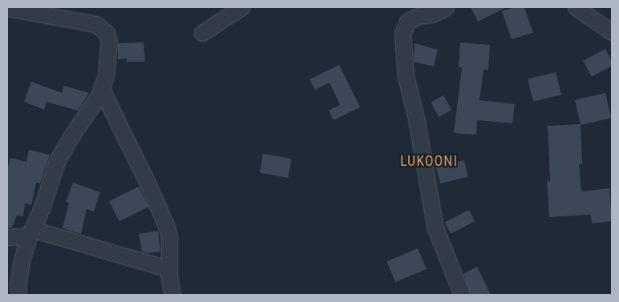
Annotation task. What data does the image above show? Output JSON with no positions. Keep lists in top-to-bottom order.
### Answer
{
  "districts": ["LUKOONI"]
}
